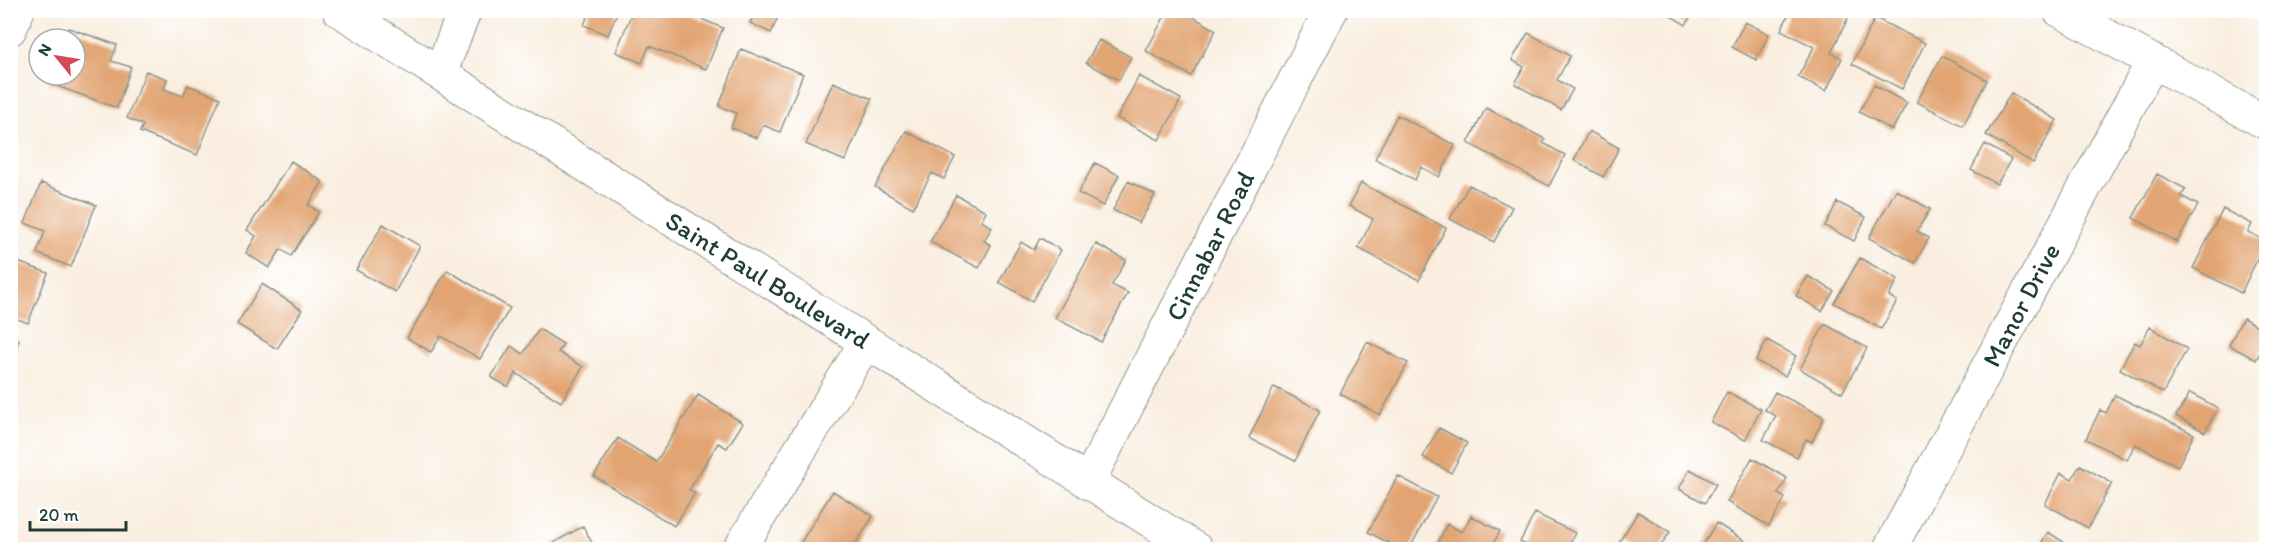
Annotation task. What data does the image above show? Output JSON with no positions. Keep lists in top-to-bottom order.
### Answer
{
  "streets": {
    "street": ["Cinnabar Road", "Saint Paul Boulevard", "Manor Drive"]
  },
  "crossings": [
    ["Cinnabar Road", "Saint Paul Boulevard"]
  ],
  "scale_bar": "20 m",
  "north": "top left"
}
